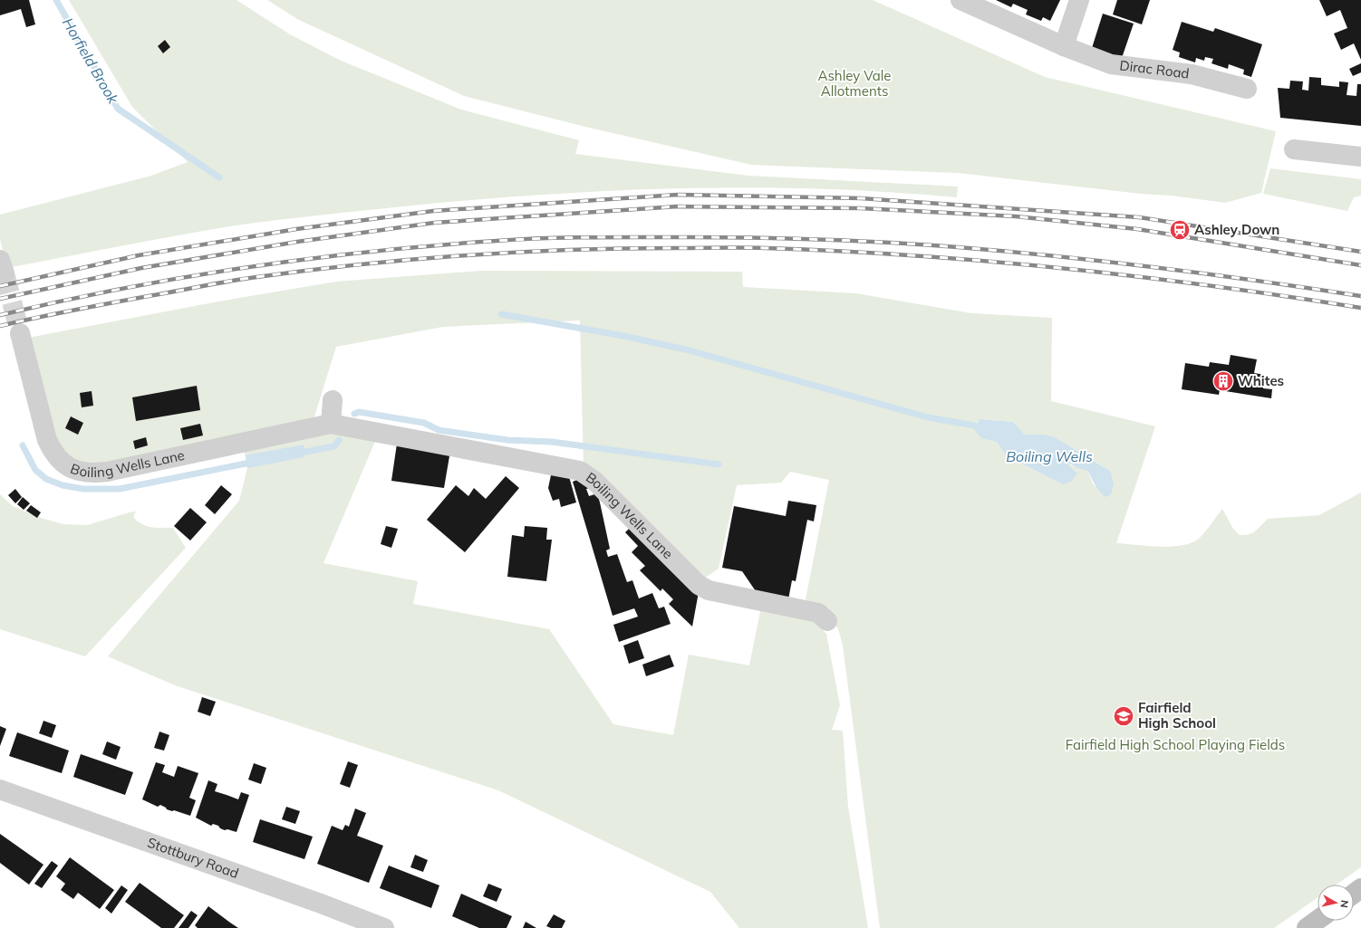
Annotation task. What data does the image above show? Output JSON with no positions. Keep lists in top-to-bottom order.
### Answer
{
  "streets": {
    "street": ["Dirac Road", "Boiling Wells Lane", "Stottbury Road"]
  },
  "water": ["Horfield Brook", "Boiling Wells"],
  "parks": ["Ashley Vale Allotments", "Fairfield High School Playing Fields"],
  "places": {
    "station": ["Ashley Down"],
    "building": ["Whites"],
    "school or university": ["Fairfield High School"]
  },
  "north": "right"
}
